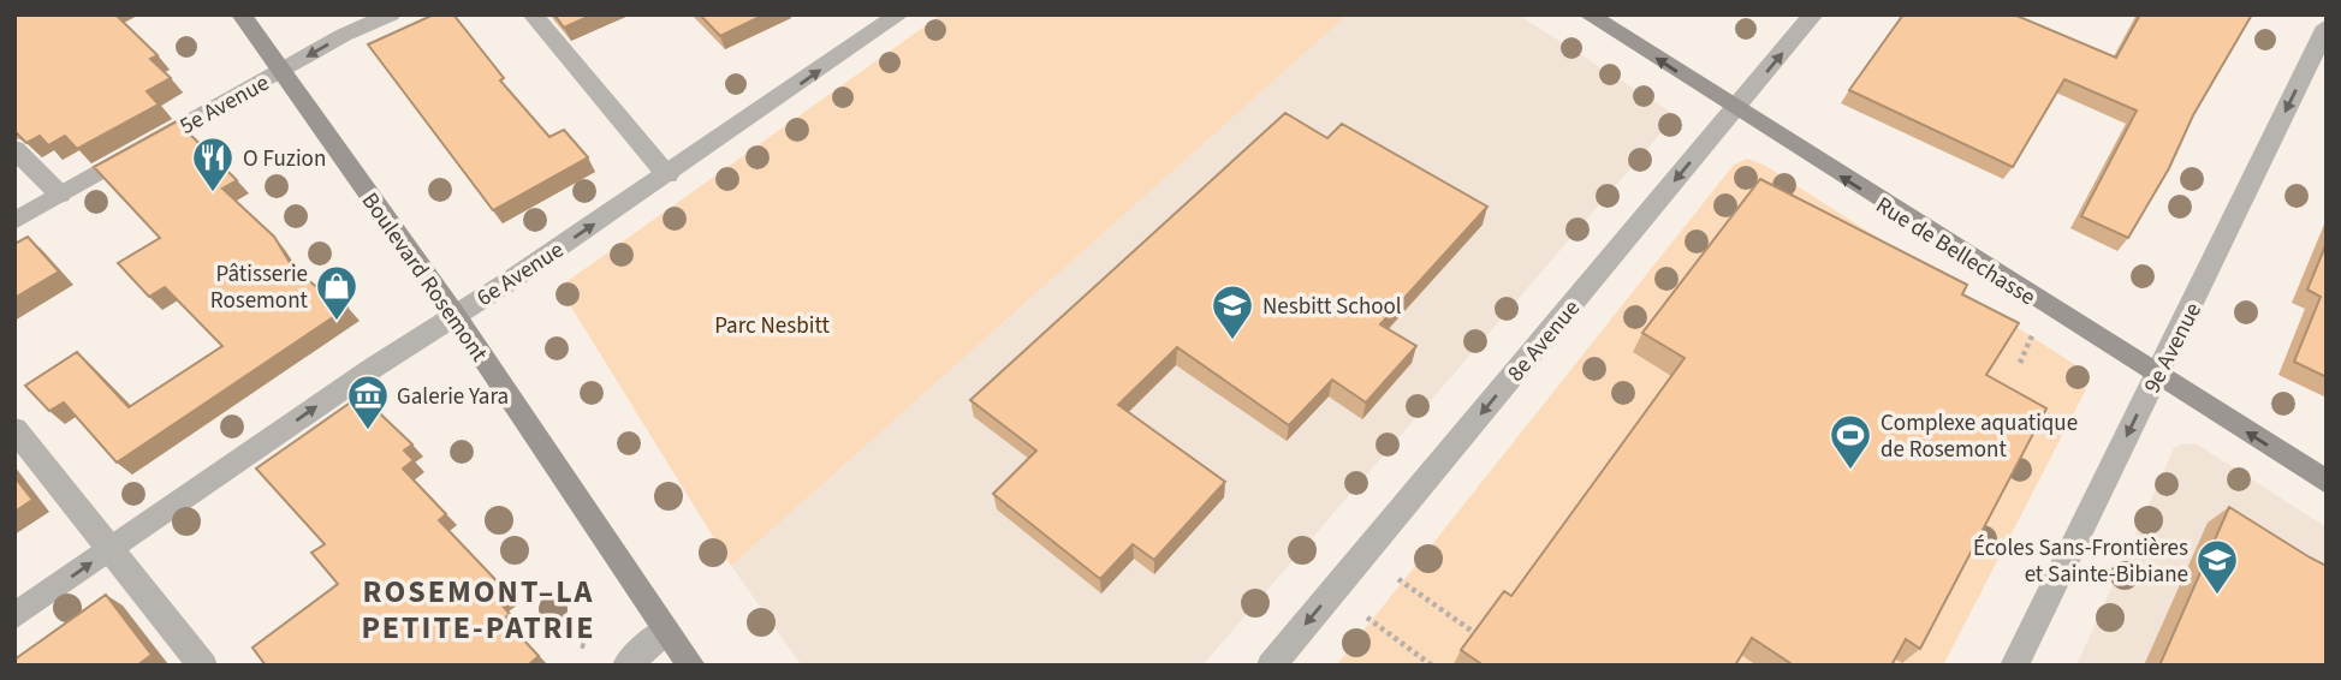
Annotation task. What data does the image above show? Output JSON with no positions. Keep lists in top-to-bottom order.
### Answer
{
  "streets": {
    "main road": ["Rue de Bellechasse", "Boulevard Rosemont"],
    "street": [
      "5e Avenue",
      "6e Avenue",
      "8e Avenue",
      "9e Avenue"
    ]
  },
  "crossings": [
    ["5e Avenue", "Boulevard Rosemont"],
    ["Rue de Bellechasse", "8e Avenue"],
    ["Rue de Bellechasse", "9e Avenue"],
    ["6e Avenue", "Boulevard Rosemont"]
  ],
  "one_way": ["Rue de Bellechasse", "6e Avenue", "9e Avenue"],
  "districts": ["ROSEMONT–LA PETITE-PATRIE"],
  "parks": ["Parc Nesbitt"],
  "places": {
    "restaurant": ["O Fuzion"],
    "shop": ["Pâtisserie Rosemont"],
    "school or university": ["Nesbitt School", "Écoles Sans-Frontières et Sainte-Bibiane"],
    "museum": ["Galerie Yara"],
    "sports": ["Complexe aquatique de Rosemont"]
  }
}
